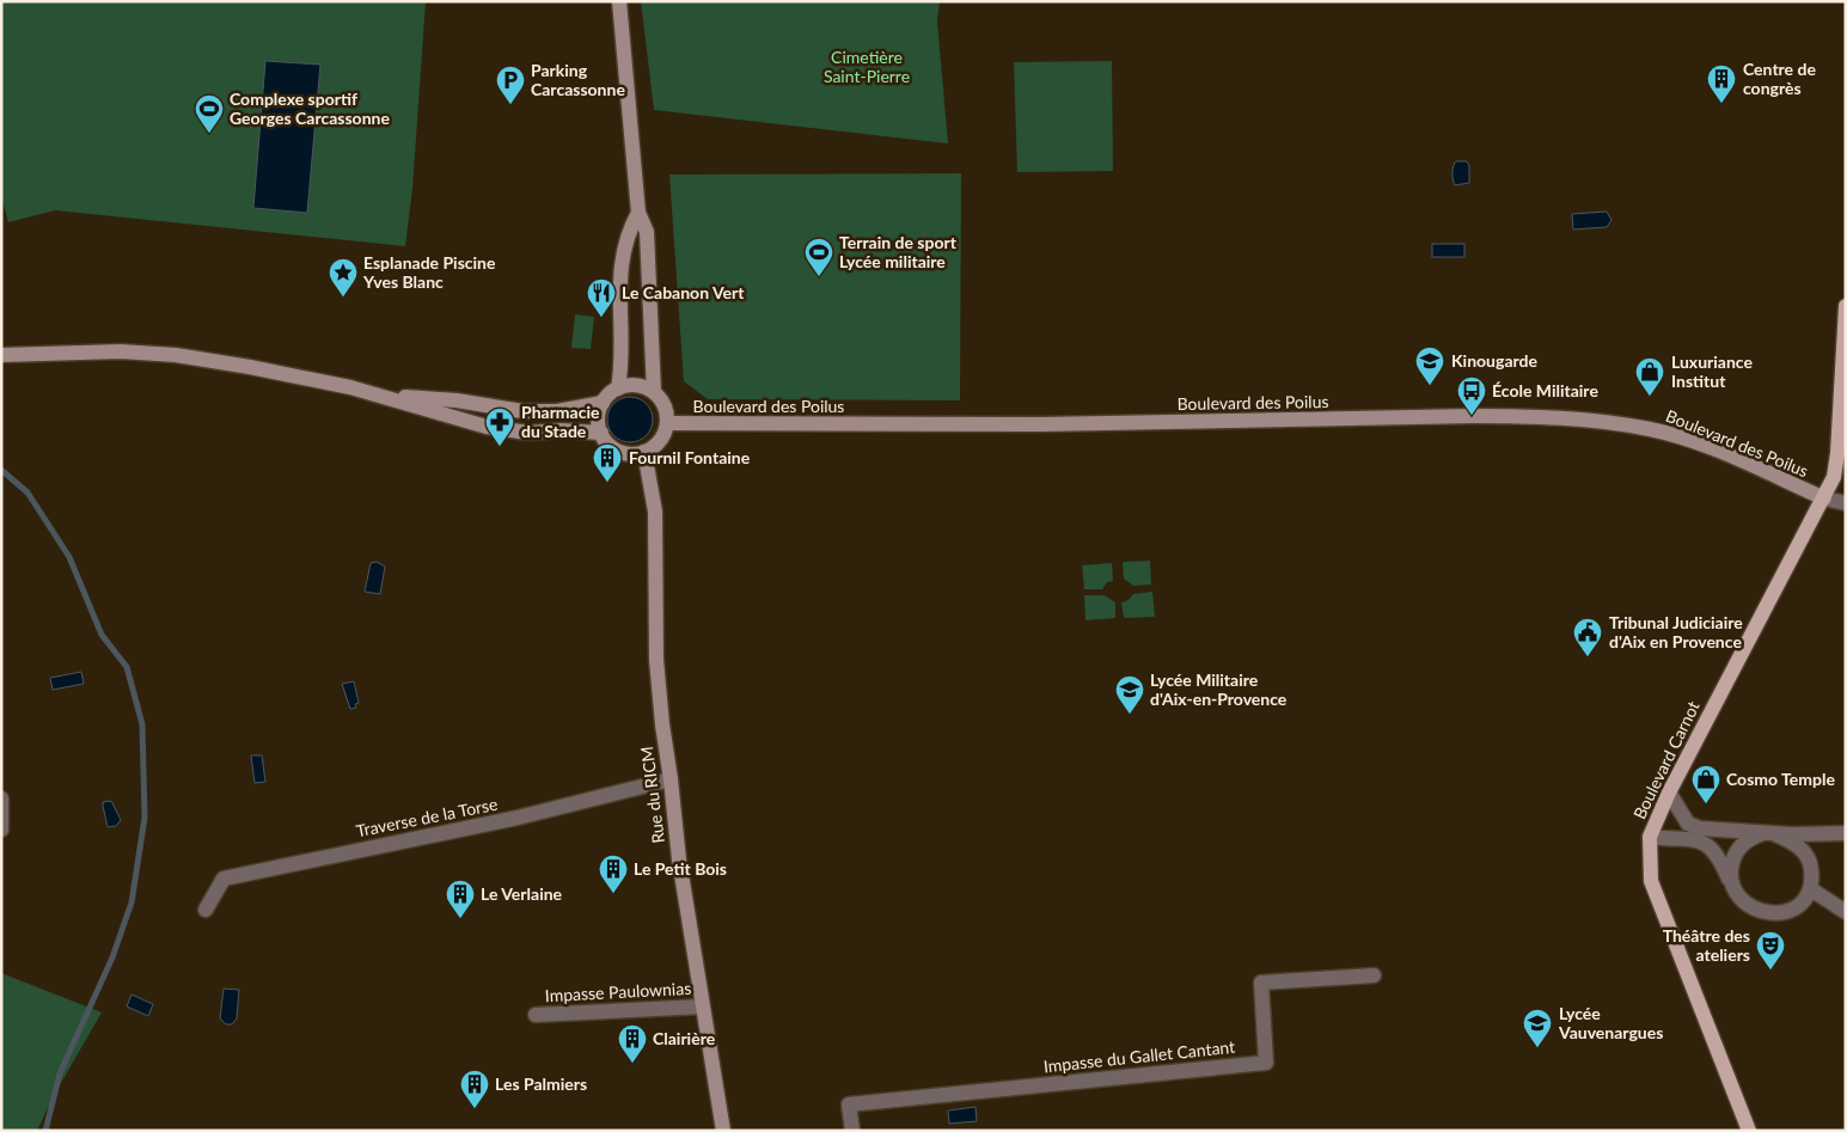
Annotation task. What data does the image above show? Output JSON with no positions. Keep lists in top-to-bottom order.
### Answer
{
  "streets": {
    "main road": ["Boulevard Carnot"],
    "street": [
      "Boulevard des Poilus",
      "Rue du RICM",
      "Traverse de la Torse",
      "Impasse Paulownias",
      "Impasse du Gallet Cantant"
    ]
  },
  "crossings": [
    ["Boulevard des Poilus", "Boulevard Carnot"],
    ["Boulevard des Poilus", "Rue du RICM"],
    ["Rue du RICM", "Traverse de la Torse"],
    ["Rue du RICM", "Impasse Paulownias"]
  ],
  "parks": ["Cimetière Saint-Pierre"],
  "places": {
    "building": [
      "Centre de congrès",
      "Fournil Fontaine",
      "Le Petit Bois",
      "Le Verlaine",
      "Clairière",
      "Les Palmiers"
    ],
    "parking": ["Parking Carcassonne"],
    "sports": ["Complexe sportif Georges Carcassonne", "Terrain de sport Lycée militaire"],
    "place": ["Esplanade Piscine Yves Blanc"],
    "restaurant": ["Le Cabanon Vert"],
    "school or university": ["Kinougarde", "Lycée Militaire d'Aix-en-Provence", "Lycée Vauvenargues"],
    "shop": ["Luxuriance Institut", "Cosmo Temple"],
    "bus stop": ["École Militaire"],
    "pharmacy": ["Pharmacie du Stade"],
    "public building": ["Tribunal Judiciaire d'Aix en Provence"],
    "theatre": ["Théâtre des ateliers"]
  }
}
